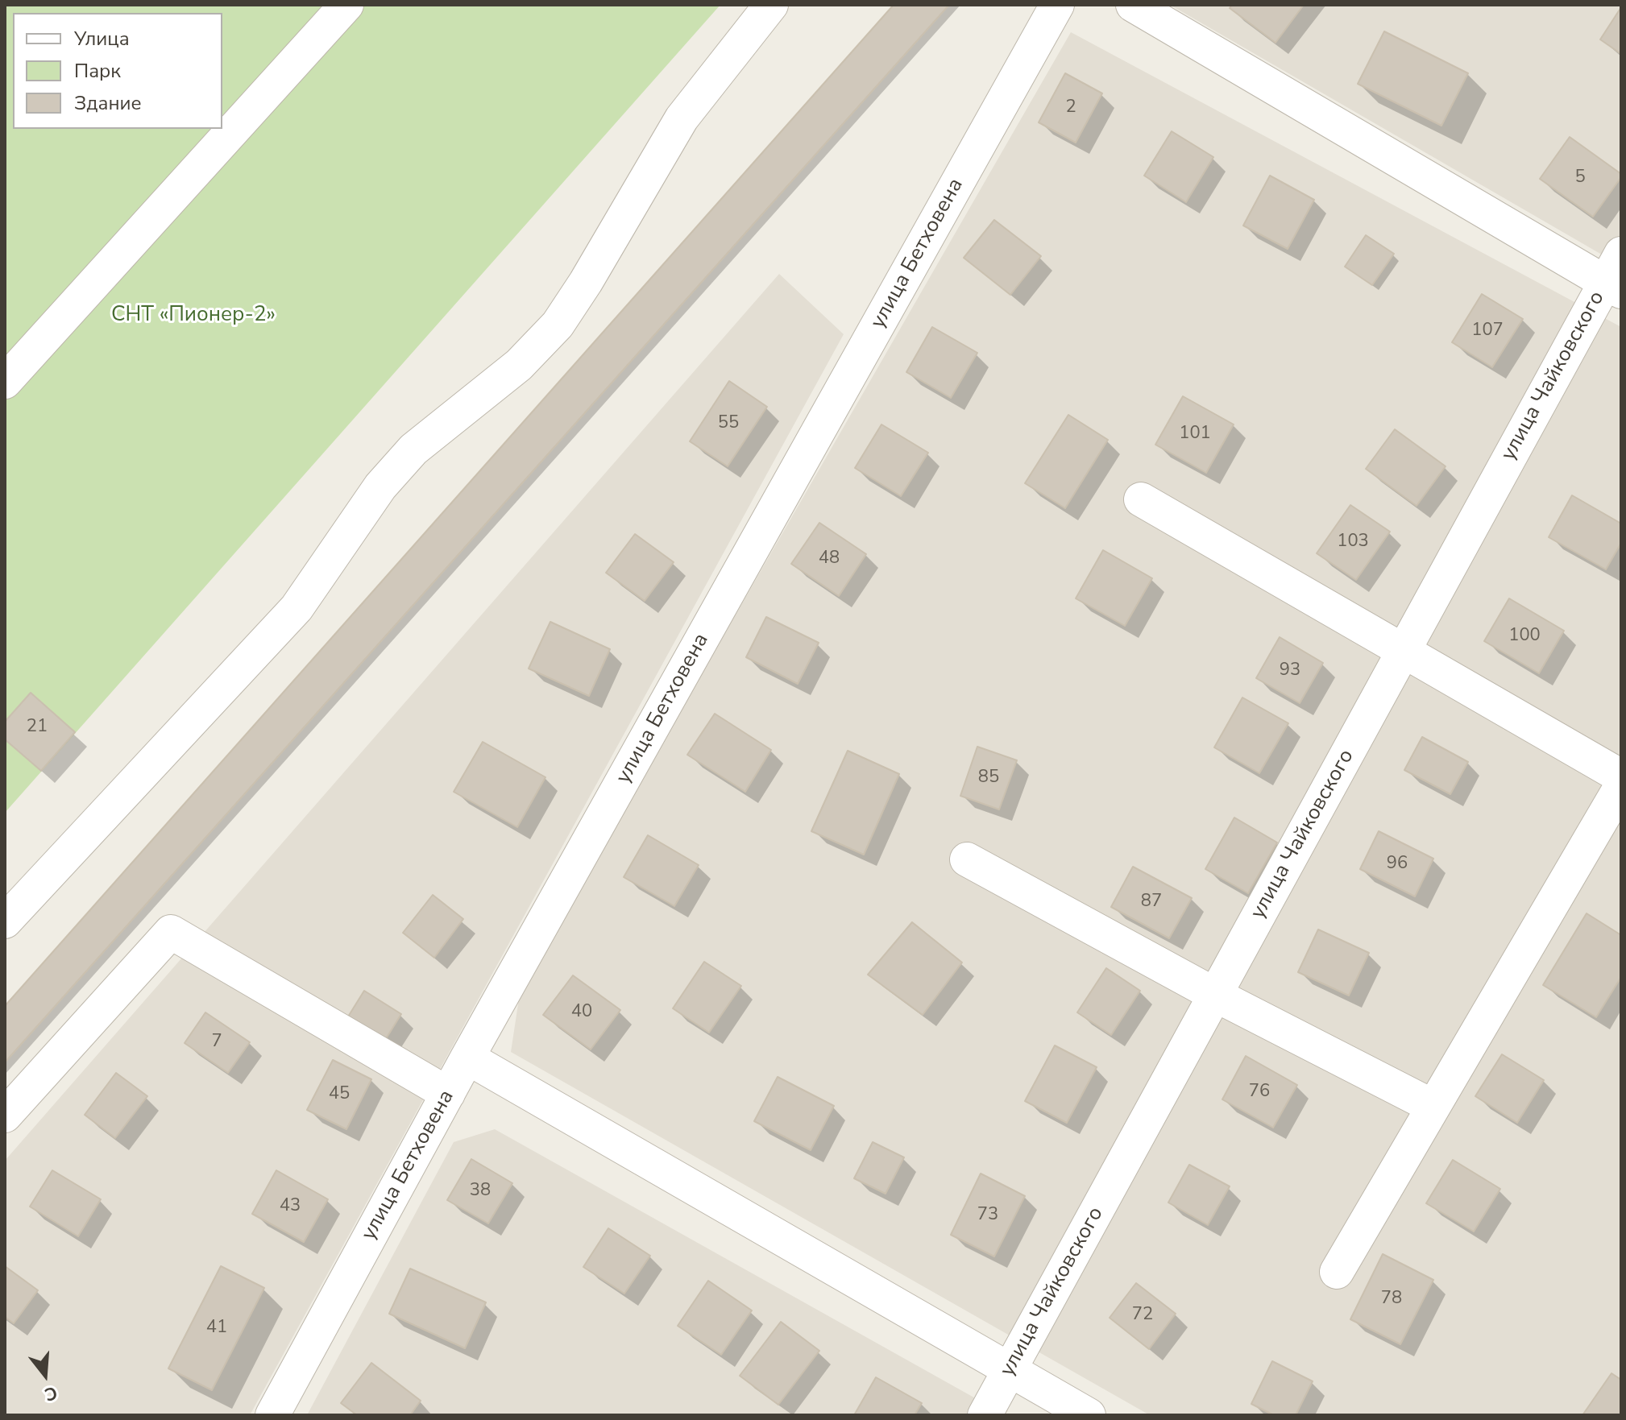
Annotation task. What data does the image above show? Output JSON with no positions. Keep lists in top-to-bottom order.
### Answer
{
  "streets": {
    "street": ["улица Бетховена", "улица Чайковского"]
  },
  "parks": ["СНТ «Пионер-2»"],
  "house_numbers": [
    "2",
    "5",
    "107",
    "55",
    "101",
    "103",
    "48",
    "100",
    "93",
    "21",
    "85",
    "96",
    "87",
    "40",
    "7",
    "76",
    "45",
    "38",
    "43",
    "73",
    "78",
    "72",
    "41"
  ],
  "legend": ["Улица", "Парк", "Здание"],
  "north": "bottom"
}
